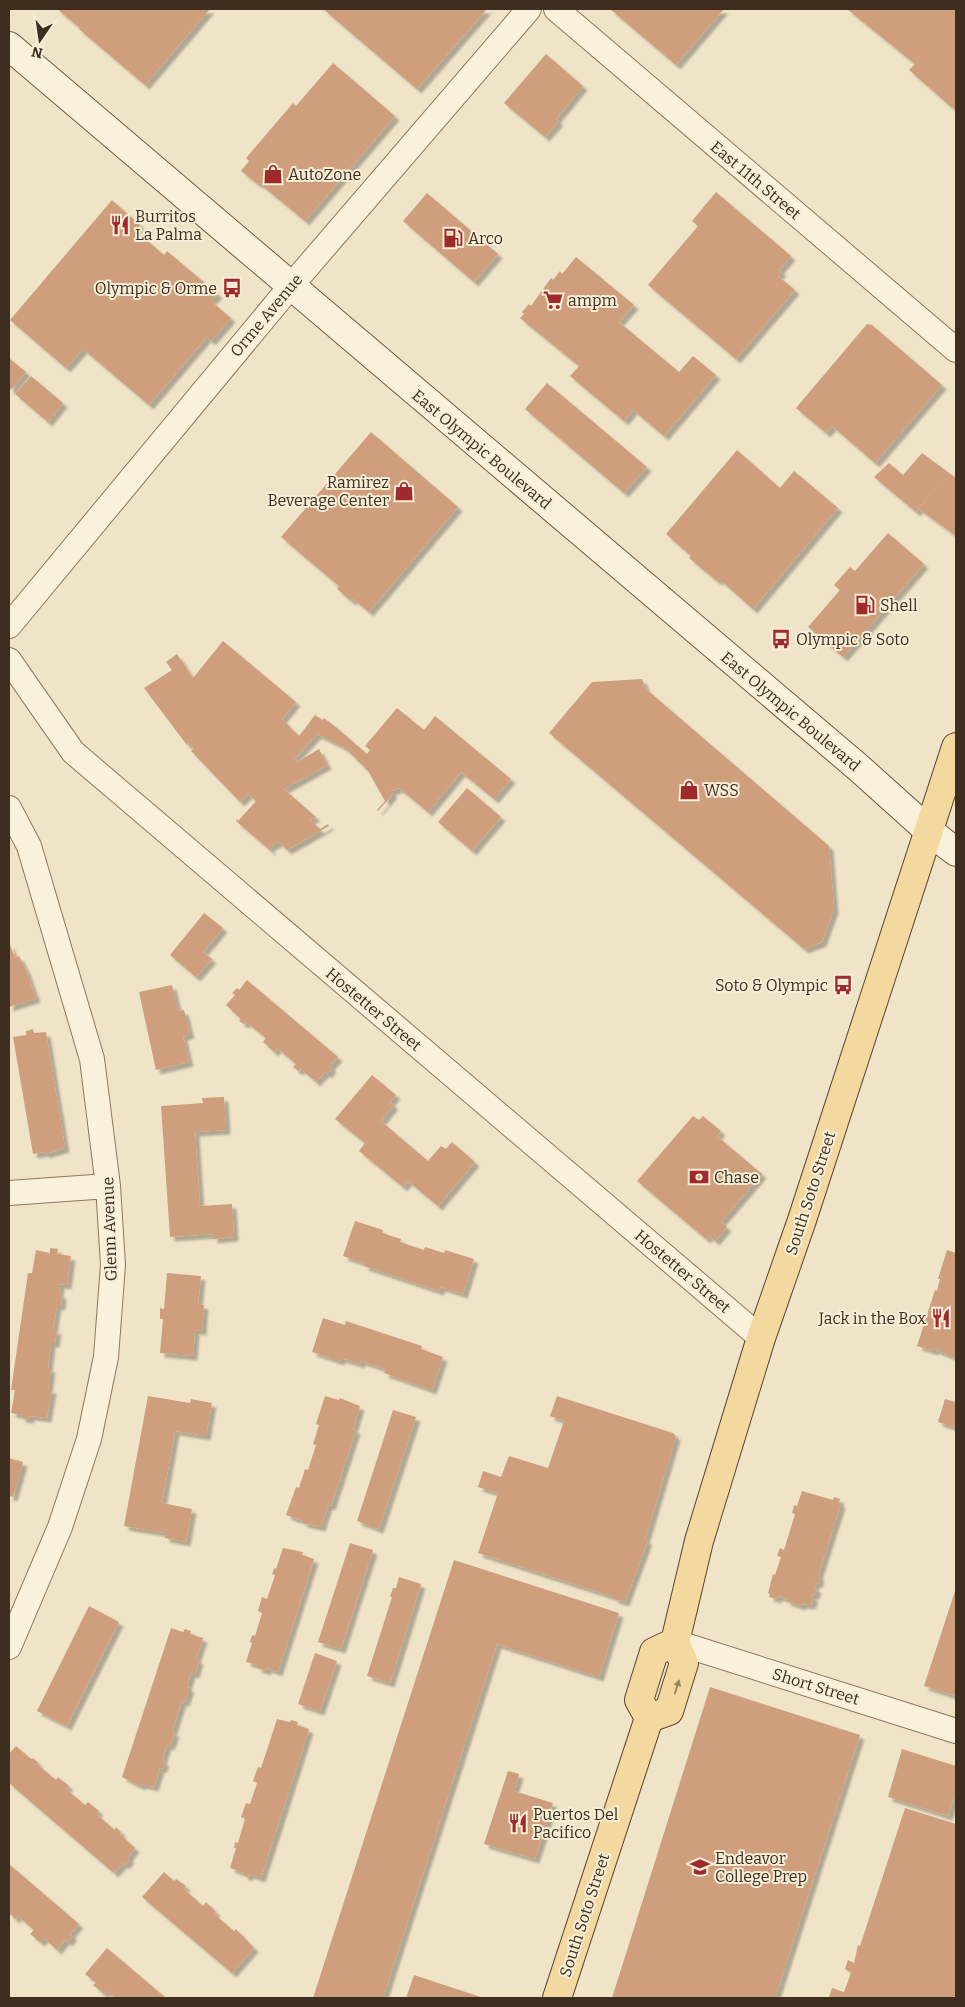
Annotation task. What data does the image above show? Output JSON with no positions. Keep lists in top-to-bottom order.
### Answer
{
  "streets": {
    "main road": ["East Olympic Boulevard", "South Soto Street"],
    "street": [
      "East 11th Street",
      "Orme Avenue",
      "Hostetter Street",
      "Glenn Avenue",
      "Short Street"
    ]
  },
  "crossings": [
    ["Orme Avenue", "East Olympic Boulevard"],
    ["East Olympic Boulevard", "South Soto Street"],
    ["Hostetter Street", "South Soto Street"],
    ["South Soto Street", "Short Street"]
  ],
  "places": {
    "shop": ["AutoZone", "Ramirez Beverage Center", "WSS"],
    "restaurant": ["Burritos La Palma", "Jack in the Box", "Puertos Del Pacifico"],
    "fuel station": ["Arco", "Shell"],
    "bus stop": ["Olympic & Orme", "Olympic & Soto", "Soto & Olympic"],
    "supermarket": ["ampm"],
    "bank": ["Chase"],
    "school or university": ["Endeavor College Prep"]
  },
  "north": "bottom"
}
